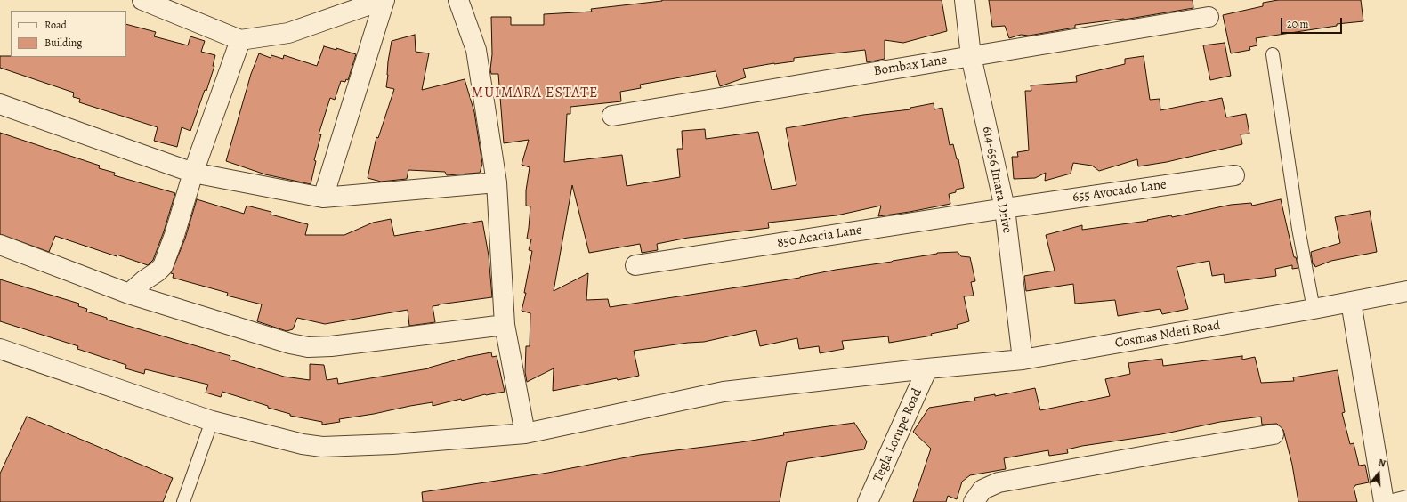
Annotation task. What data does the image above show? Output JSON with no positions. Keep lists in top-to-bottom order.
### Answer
{
  "streets": {
    "street": [
      "Bombax Lane",
      "614-656 Imara Drive",
      "655 Avocado Lane",
      "850 Acacia Lane",
      "Cosmas Ndeti Road",
      "Tegla Lorupe Road"
    ]
  },
  "crossings": [
    ["Bombax Lane", "614-656 Imara Drive"],
    ["614-656 Imara Drive", "655 Avocado Lane"],
    ["614-656 Imara Drive", "850 Acacia Lane"],
    ["614-656 Imara Drive", "Cosmas Ndeti Road"],
    ["655 Avocado Lane", "850 Acacia Lane"],
    ["Cosmas Ndeti Road", "Tegla Lorupe Road"]
  ],
  "districts": ["MUIMARA ESTATE"],
  "legend": ["Road", "Building"],
  "scale_bar": "20 m",
  "north": "top"
}
